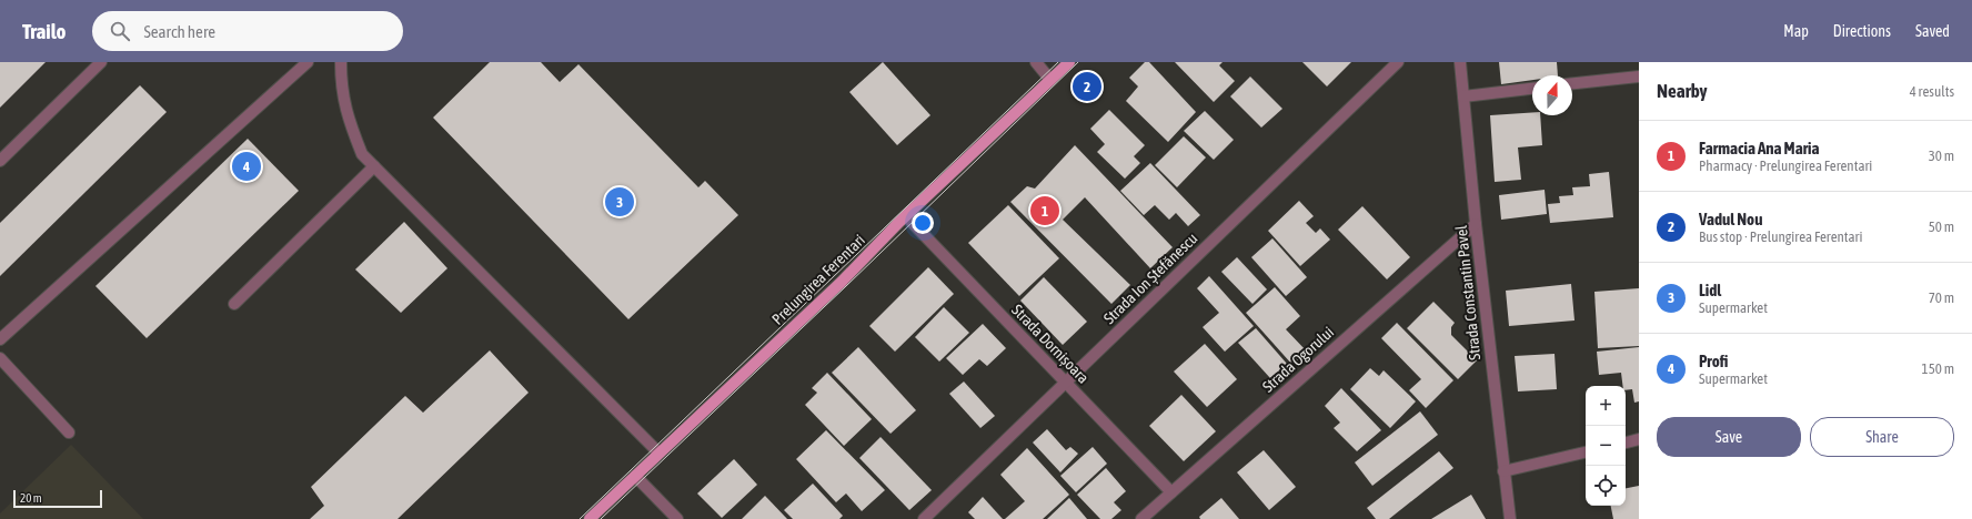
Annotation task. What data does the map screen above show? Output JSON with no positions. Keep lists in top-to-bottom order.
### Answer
{
  "streets": {
    "main road": ["Prelungirea Ferentari"],
    "street": [
      "Strada Ion Ștefănescu",
      "Strada Constantin Pavel",
      "Strada Dornișoara",
      "Strada Ogorului"
    ]
  },
  "crossings": [
    ["Strada Ion Ștefănescu", "Strada Dornișoara"],
    ["Prelungirea Ferentari", "Strada Dornișoara"],
    ["Strada Constantin Pavel", "Strada Ogorului"],
    ["Strada Dornișoara", "Strada Ogorului"]
  ],
  "scale_bar": "20 m",
  "north": "top",
  "page": {
    "header": "Trailo",
    "search": "Search here",
    "nav": ["Map", "Directions", "Saved"],
    "heading": ["Nearby", "4 results"],
    "pins": [
      "2",
      "4",
      "3",
      "1"
    ],
    "list": [
      {
        "mark": "1",
        "name": "Farmacia Ana Maria",
        "note": "Pharmacy · Prelungirea Ferentari",
        "value": "30 m"
      },
      {
        "mark": "2",
        "name": "Vadul Nou",
        "note": "Bus stop · Prelungirea Ferentari",
        "value": "50 m"
      },
      {
        "mark": "3",
        "name": "Lidl",
        "note": "Supermarket",
        "value": "70 m"
      },
      {
        "mark": "4",
        "name": "Profi",
        "note": "Supermarket",
        "value": "150 m"
      }
    ],
    "map_buttons": ["+", "−"],
    "buttons": ["Save", "Share"],
    "scale": "20 m"
  }
}
